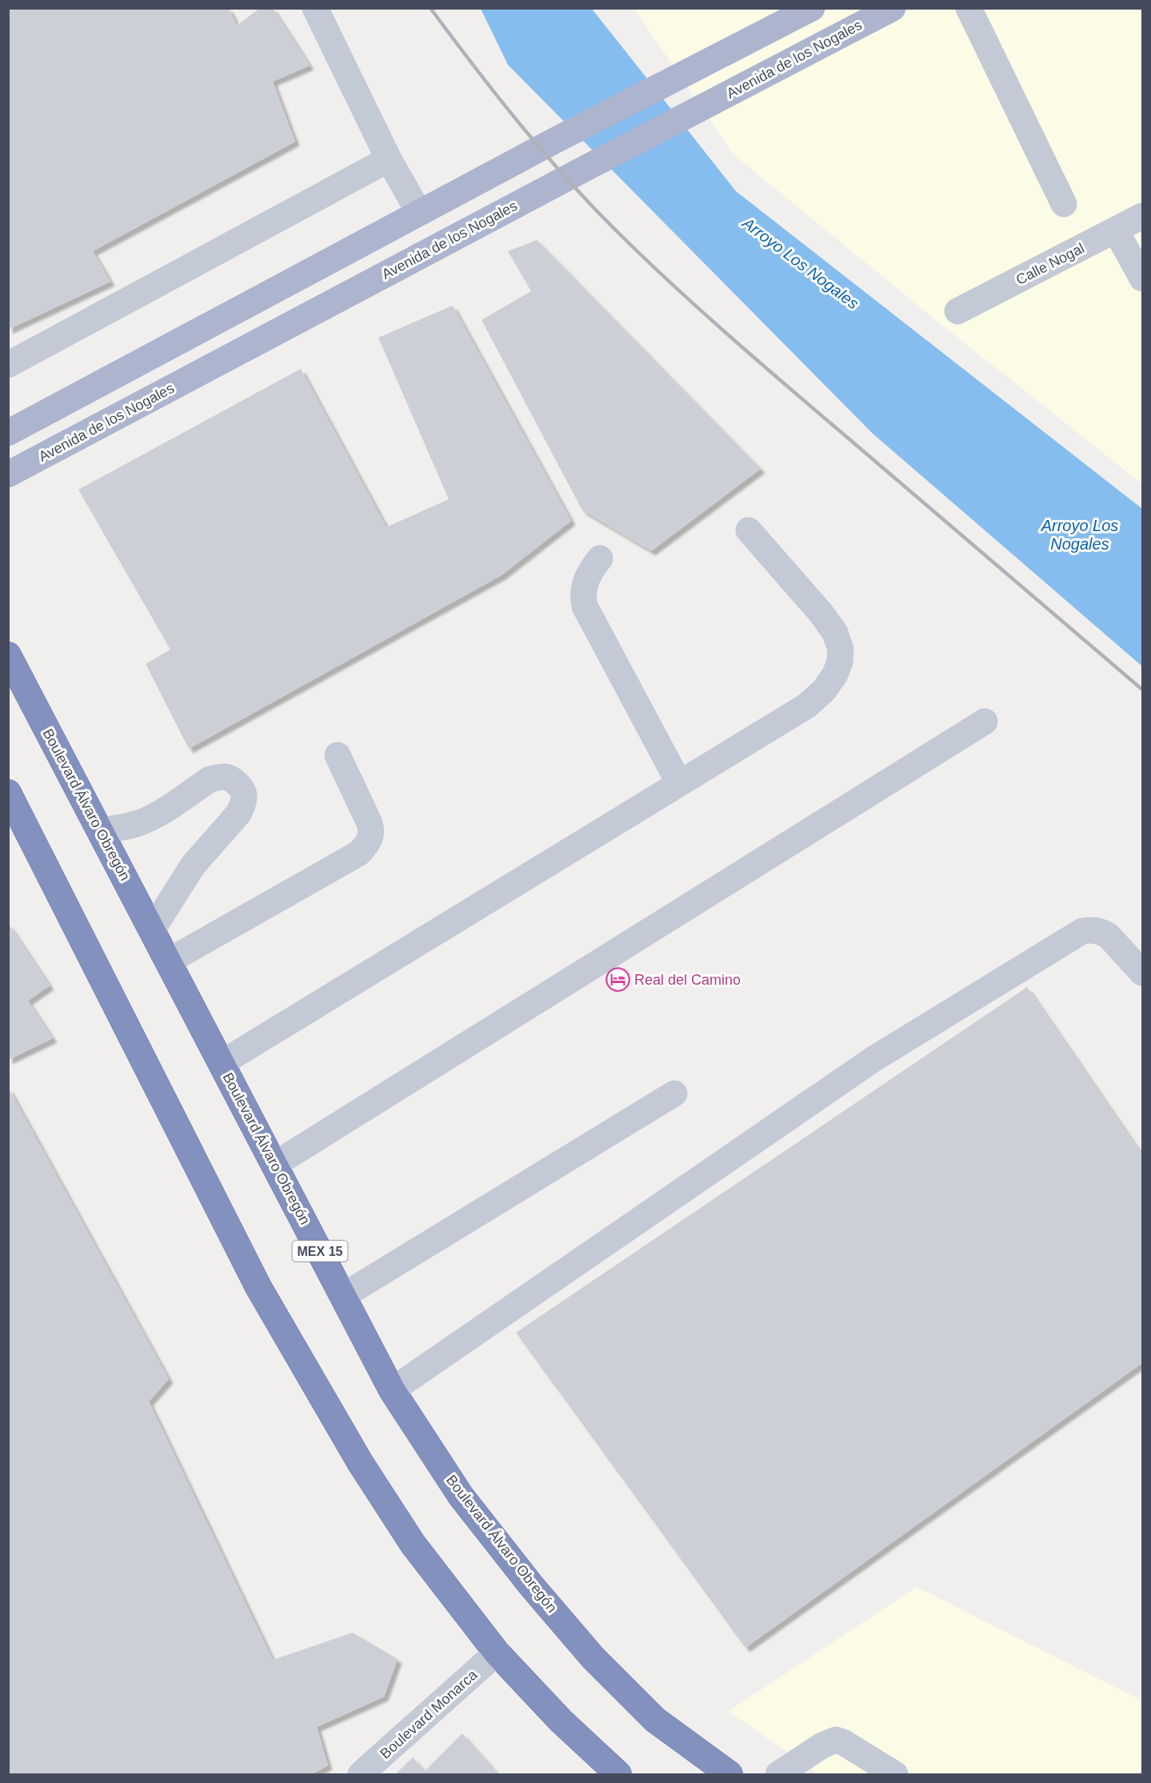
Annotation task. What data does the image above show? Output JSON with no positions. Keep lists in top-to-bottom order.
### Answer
{
  "streets": {
    "highway": ["Boulevard Álvaro Obregón", "MEX 15"],
    "main road": ["Avenida de los Nogales"],
    "street": ["Calle Nogal", "Boulevard Monarca"]
  },
  "water": ["Arroyo Los Nogales"],
  "places": {
    "hotel": ["Real del Camino"]
  }
}
